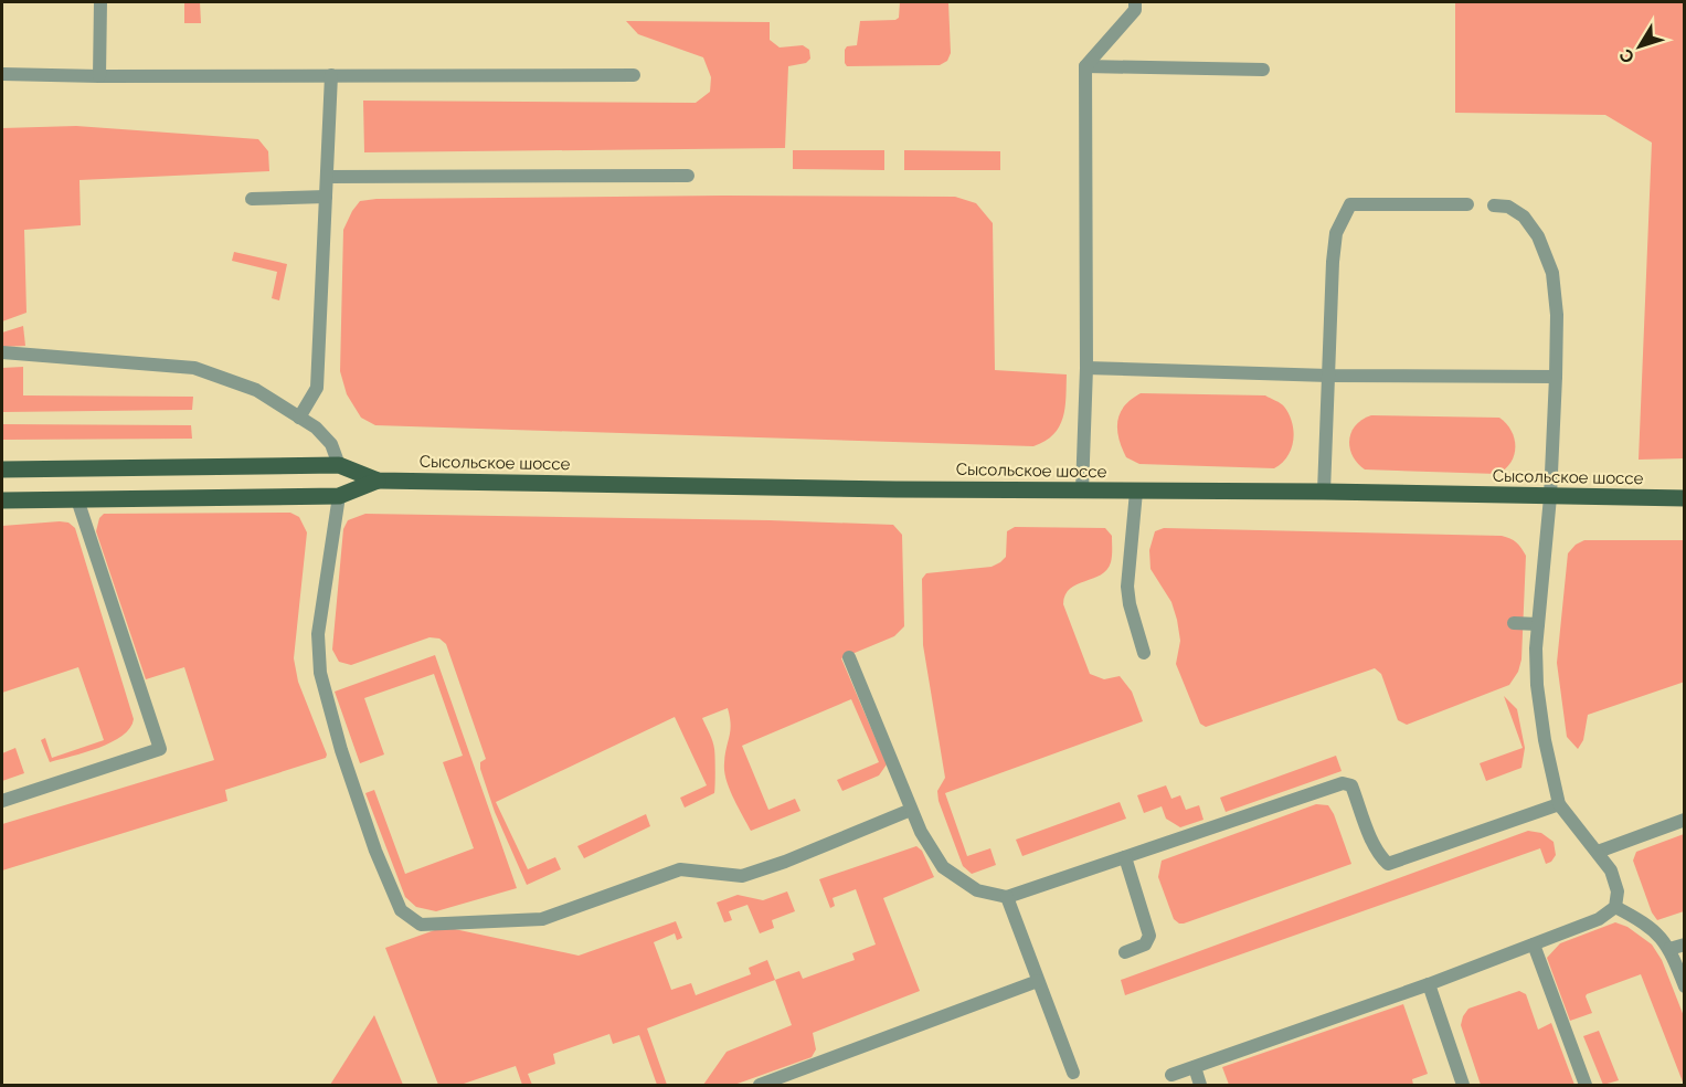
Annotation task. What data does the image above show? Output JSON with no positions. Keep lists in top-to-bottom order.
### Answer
{
  "streets": {
    "main road": ["Сысольское шоссе"]
  },
  "north": "bottom left"
}
